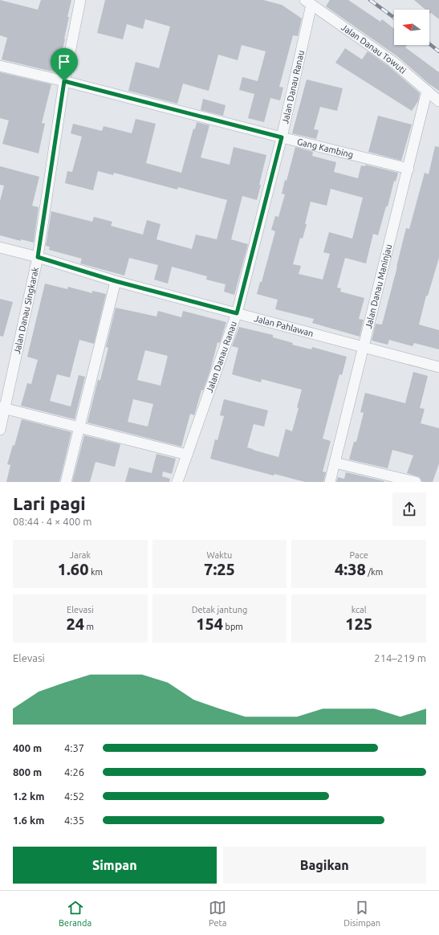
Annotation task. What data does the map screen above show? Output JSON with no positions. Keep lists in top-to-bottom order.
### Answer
{
  "streets": {
    "street": [
      "Jalan Danau Towuti",
      "Jalan Danau Ranau",
      "Gang Kambing",
      "Jalan Danau Maninjau",
      "Jalan Danau Singkarak",
      "Jalan Pahlawan"
    ]
  },
  "crossings": [
    ["Jalan Danau Towuti", "Jalan Danau Ranau"],
    ["Jalan Danau Towuti", "Jalan Danau Maninjau"],
    ["Jalan Danau Ranau", "Gang Kambing"],
    ["Jalan Danau Ranau", "Jalan Pahlawan"],
    ["Gang Kambing", "Jalan Danau Maninjau"],
    ["Gang Kambing", "Jalan Danau Singkarak"],
    ["Jalan Danau Maninjau", "Jalan Pahlawan"],
    ["Jalan Danau Singkarak", "Jalan Pahlawan"]
  ],
  "north": "left",
  "page": {
    "heading": ["Lari pagi", "08:44 · 4 × 400 m"],
    "stats": [
      ["Jarak", "1.60 km"],
      ["Waktu", "7:25"],
      ["Pace", "4:38 /km"],
      ["Elevasi", "24 m"],
      ["Detak jantung", "154 bpm"],
      ["kcal", "125"]
    ],
    "chart": ["Elevasi", "214–219 m"],
    "list": [
      {
        "name": "400 m",
        "note": "4:37"
      },
      {
        "name": "800 m",
        "note": "4:26"
      },
      {
        "name": "1.2 km",
        "note": "4:52"
      },
      {
        "name": "1.6 km",
        "note": "4:35"
      }
    ],
    "buttons": ["Simpan", "Bagikan"],
    "tabs": ["Beranda", "Peta", "Disimpan"]
  }
}
